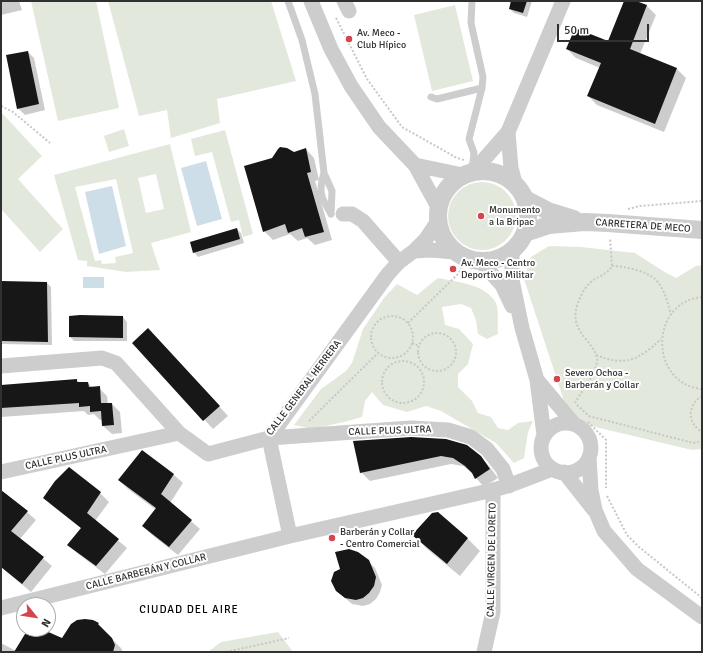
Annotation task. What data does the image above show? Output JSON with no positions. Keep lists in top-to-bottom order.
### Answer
{
  "streets": {
    "street": [
      "CARRETERA DE MECO",
      "CALLE GENERAL HERRERA",
      "CALLE PLUS ULTRA",
      "CALLE VIRGEN DE LORETO",
      "CALLE BARBERÁN Y COLLAR"
    ]
  },
  "crossings": [
    ["CALLE GENERAL HERRERA", "CALLE PLUS ULTRA"],
    ["CALLE PLUS ULTRA", "CALLE BARBERÁN Y COLLAR"],
    ["CALLE VIRGEN DE LORETO", "CALLE BARBERÁN Y COLLAR"]
  ],
  "districts": ["CIUDAD DEL AIRE"],
  "places": [
    "Av. Meco - Club Hípico",
    "Monumento a la Bripac",
    "Av. Meco - Centro Deportivo Militar",
    "Severo Ochoa - Barberán y Collar",
    "Barberán y Collar - Centro Comercial"
  ],
  "scale_bar": "50 m",
  "north": "bottom right"
}
